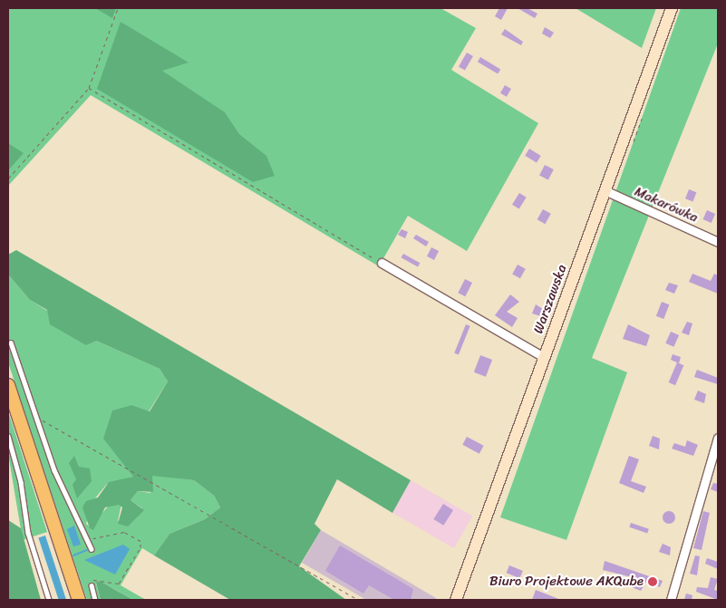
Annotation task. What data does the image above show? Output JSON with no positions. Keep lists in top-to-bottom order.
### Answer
{
  "streets": {
    "street": ["Makarówka", "Warszawska"]
  },
  "crossings": [
    ["Makarówka", "Warszawska"]
  ],
  "places": ["Biuro Projektowe AKQube"]
}
